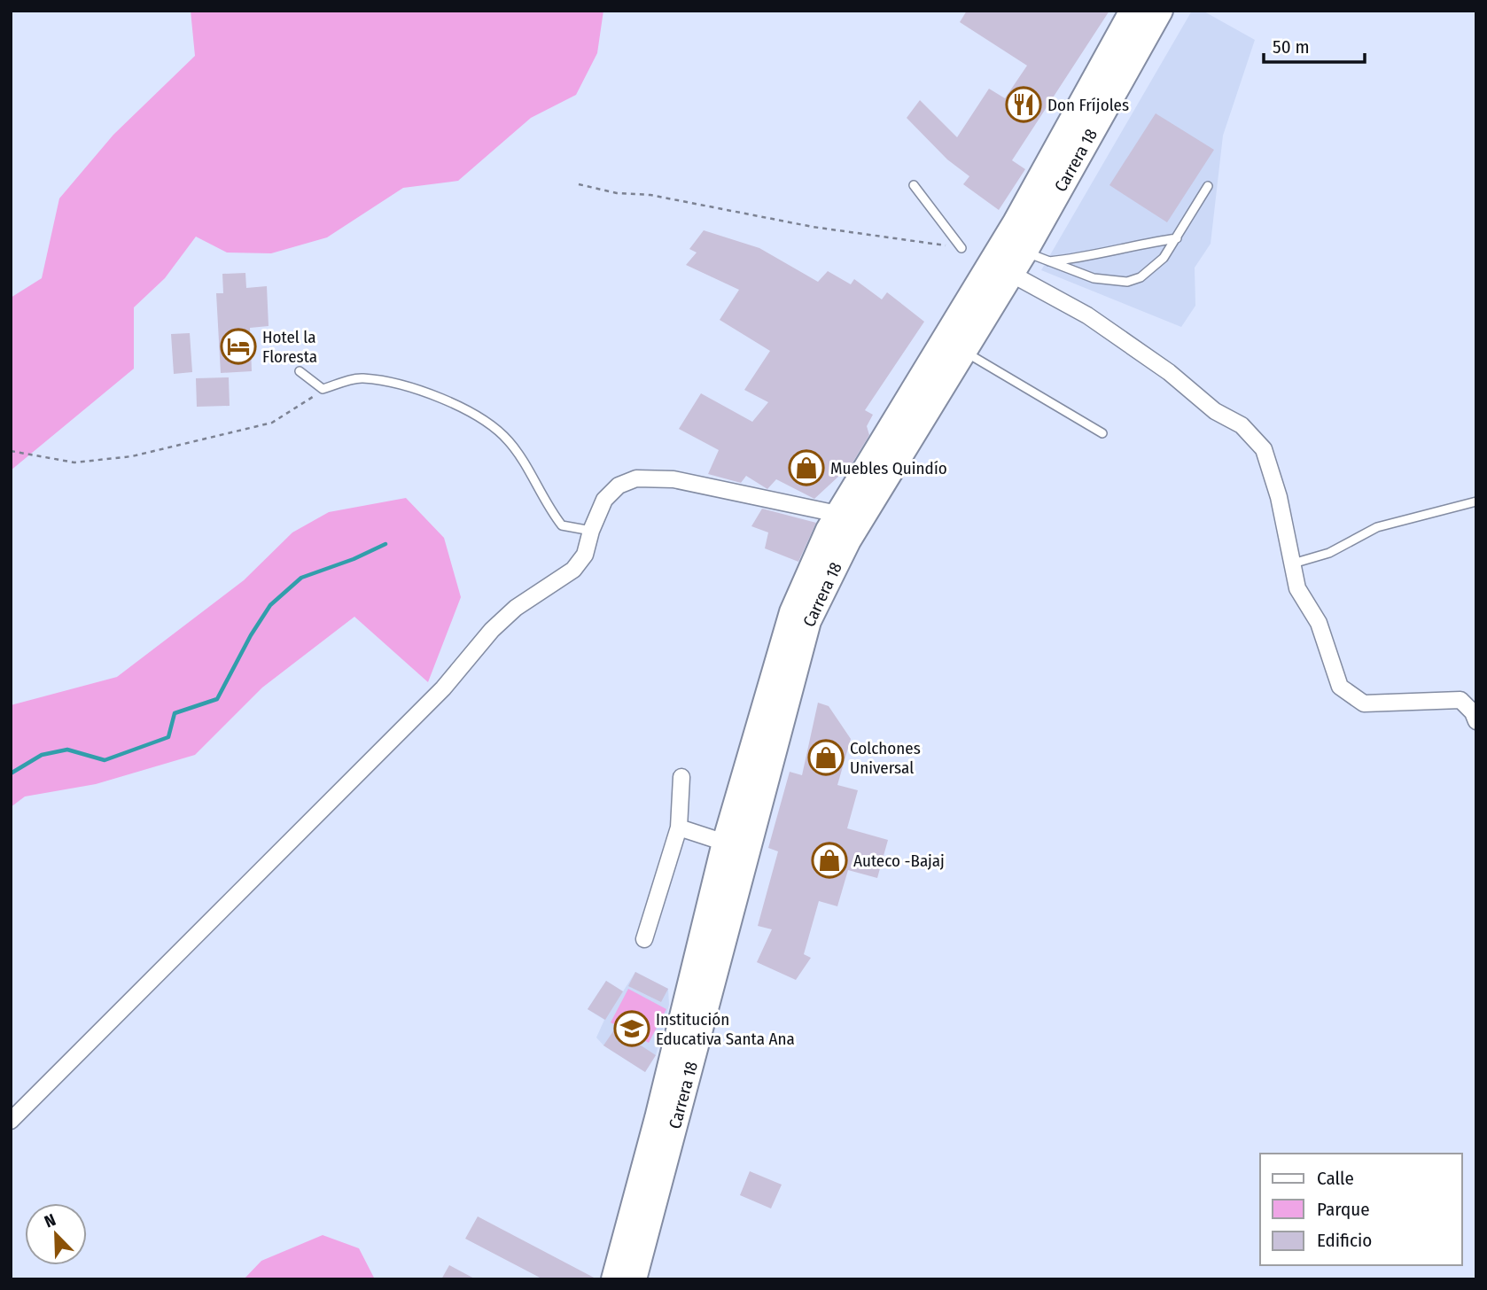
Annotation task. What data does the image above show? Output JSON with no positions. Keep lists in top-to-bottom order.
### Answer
{
  "streets": {
    "main road": ["Carrera 18"]
  },
  "places": {
    "restaurant": ["Don Fríjoles"],
    "hotel": ["Hotel la Floresta"],
    "shop": ["Muebles Quindío", "Colchones Universal", "Auteco -Bajaj"],
    "school or university": ["Institución Educativa Santa Ana"]
  },
  "legend": ["Calle", "Parque", "Edificio"],
  "scale_bar": "50 m",
  "north": "top left"
}
